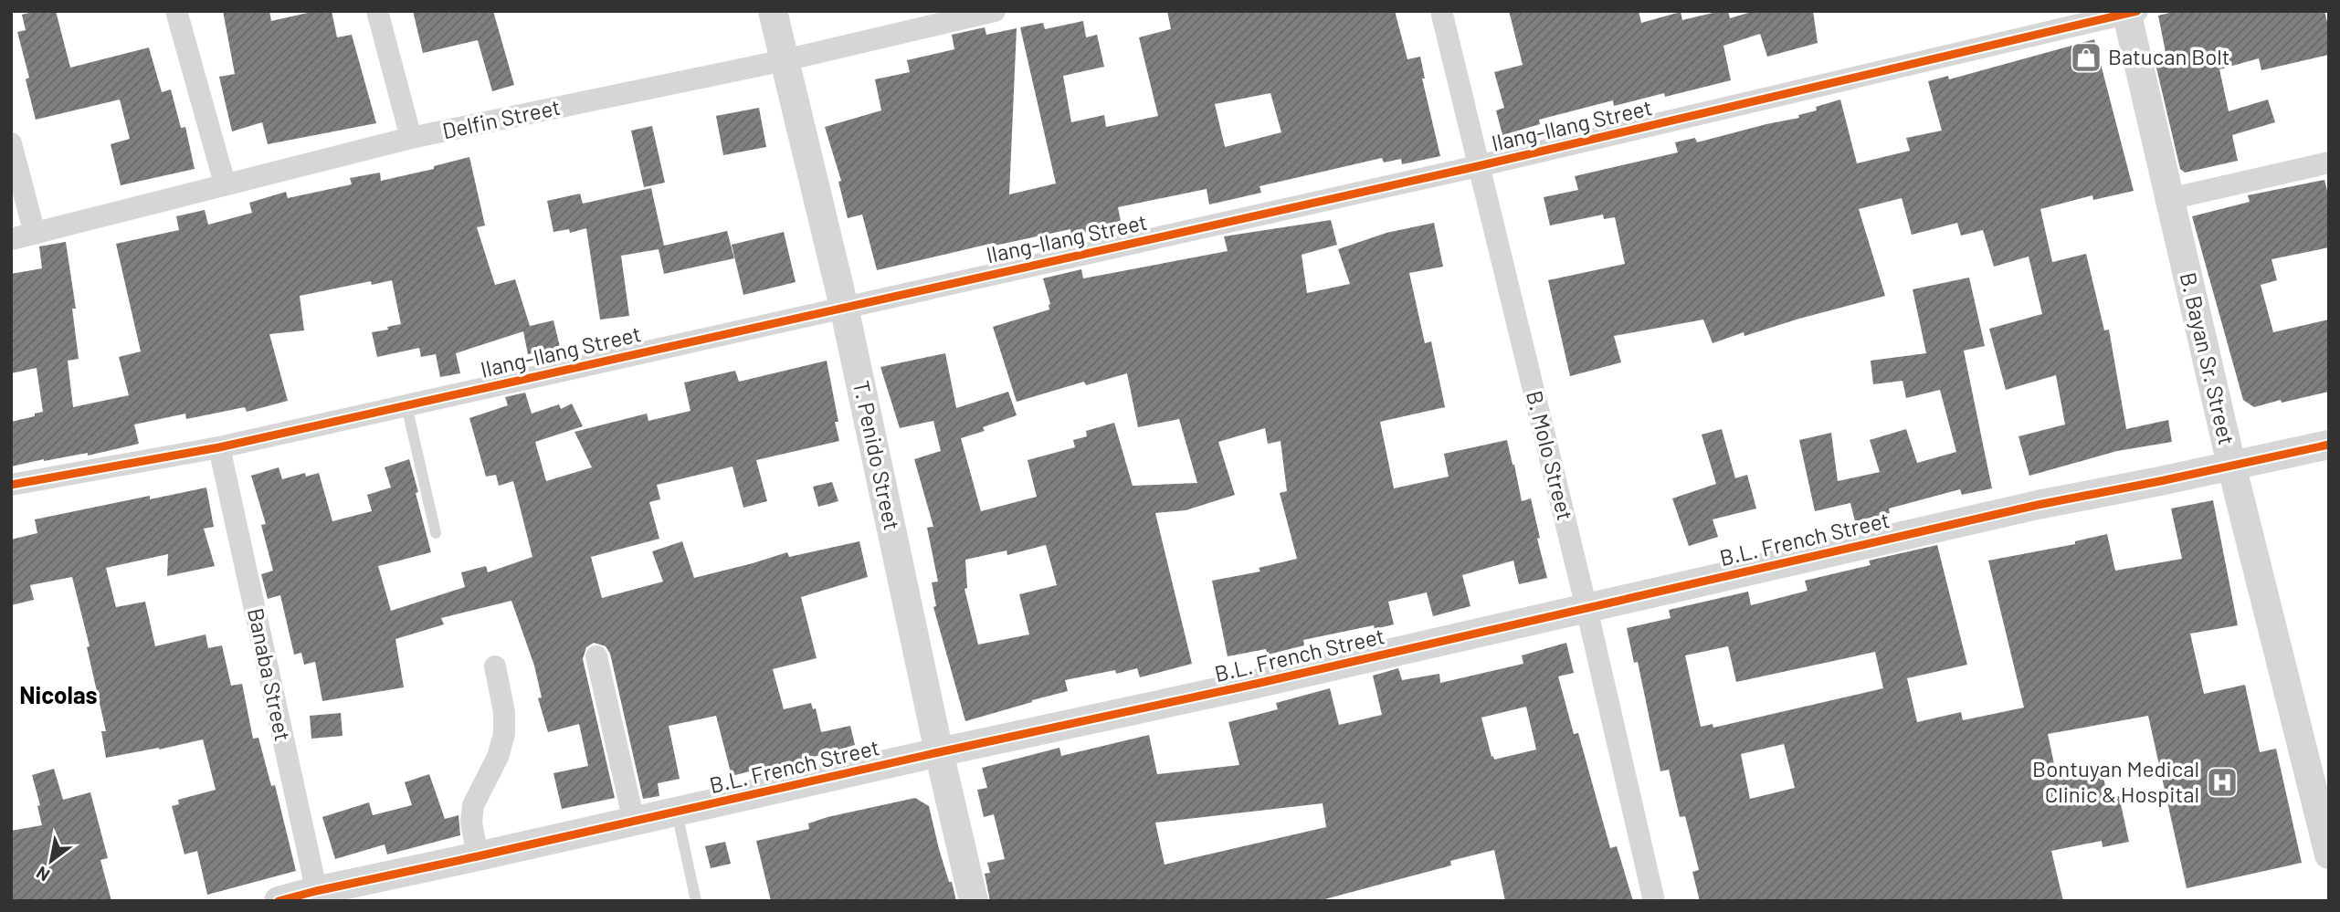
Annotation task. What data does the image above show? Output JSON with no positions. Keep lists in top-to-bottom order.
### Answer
{
  "streets": {
    "street": [
      "Delfin Street",
      "Ilang-Ilang Street",
      "B. Bayan Sr. Street",
      "T. Penido Street",
      "B. Molo Street",
      "B.L. French Street",
      "Banaba Street"
    ]
  },
  "crossings": [
    ["Delfin Street", "T. Penido Street"],
    ["Ilang-Ilang Street", "B. Bayan Sr. Street"],
    ["Ilang-Ilang Street", "T. Penido Street"],
    ["Ilang-Ilang Street", "B. Molo Street"],
    ["Ilang-Ilang Street", "Banaba Street"],
    ["B. Bayan Sr. Street", "B.L. French Street"],
    ["T. Penido Street", "B.L. French Street"],
    ["B. Molo Street", "B.L. French Street"],
    ["B.L. French Street", "Banaba Street"]
  ],
  "districts": ["Nicolas"],
  "places": {
    "shop": ["Batucan Bolt"],
    "hospital": ["Bontuyan Medical Clinic & Hospital"]
  },
  "north": "bottom left"
}
